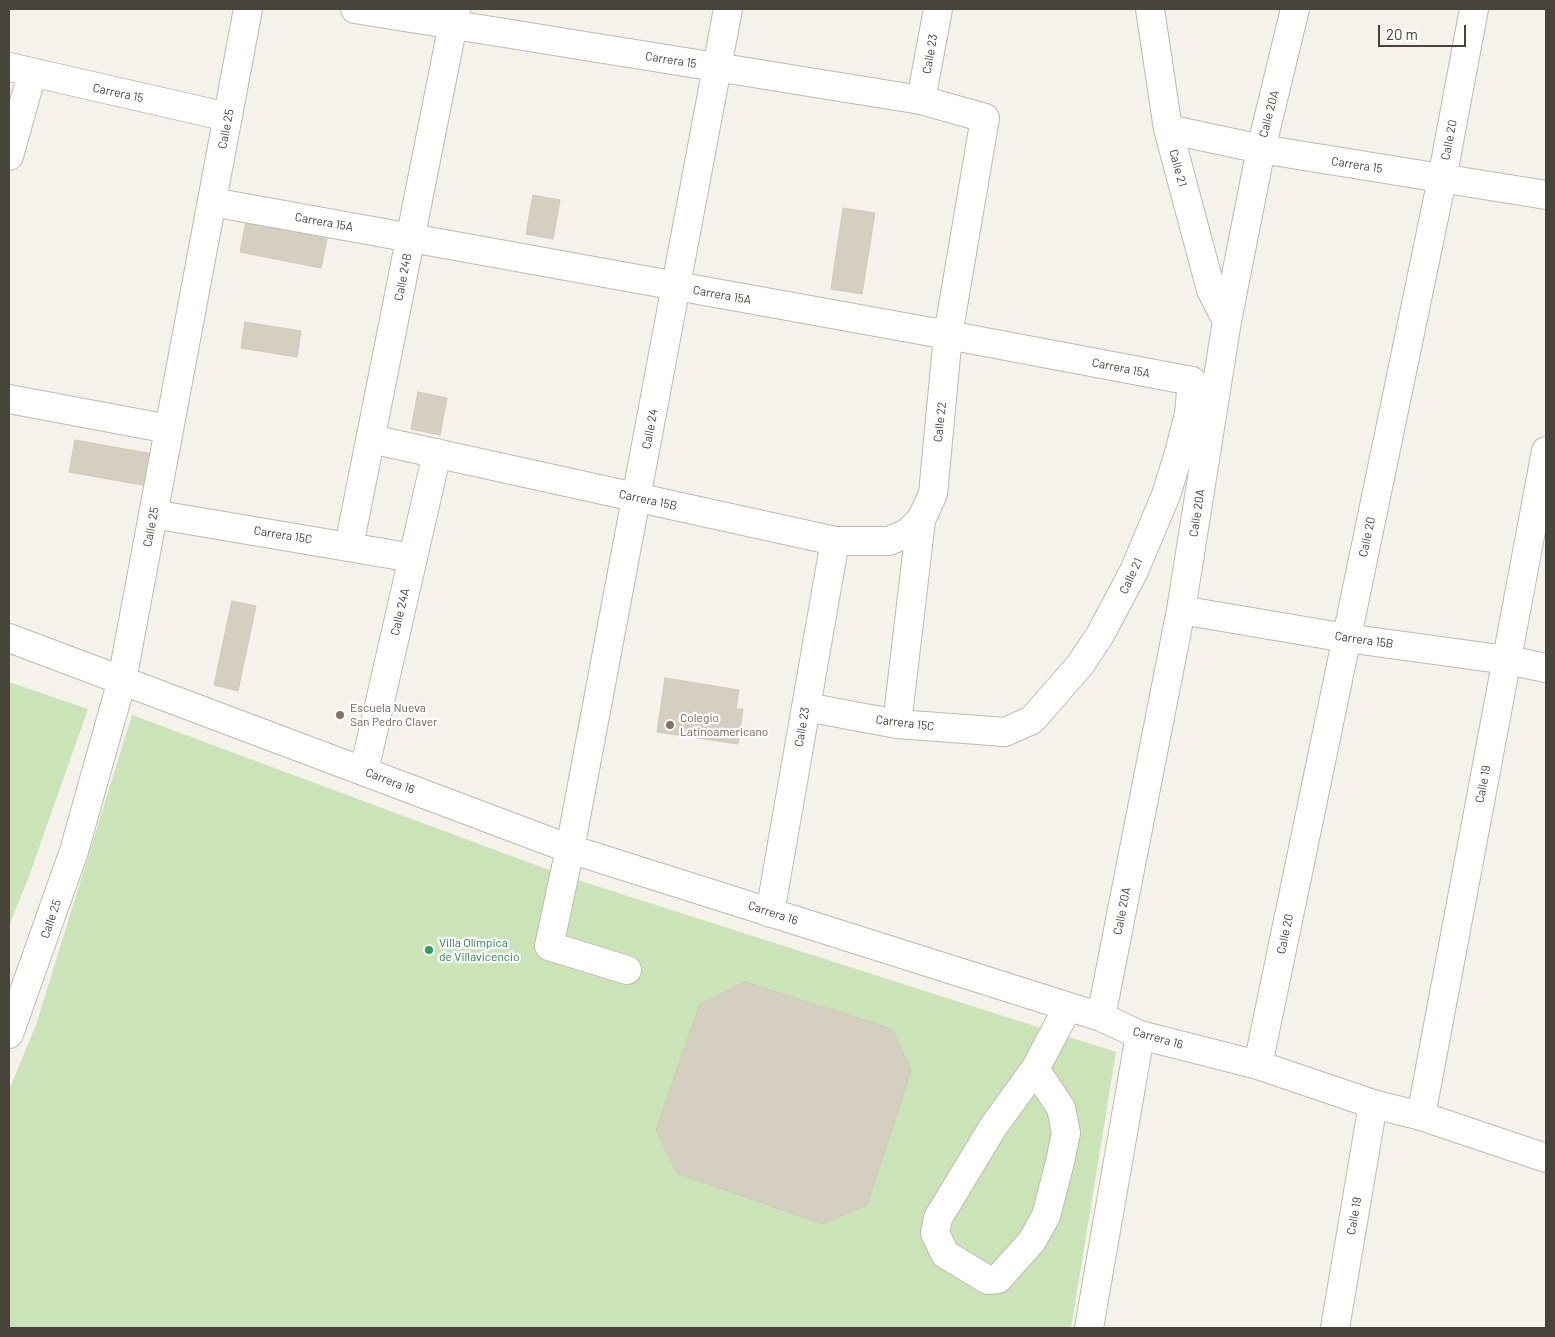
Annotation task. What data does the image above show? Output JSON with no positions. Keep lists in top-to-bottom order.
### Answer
{
  "streets": {
    "street": [
      "Calle 23",
      "Carrera 15",
      "Calle 20A",
      "Calle 25",
      "Calle 20",
      "Calle 21",
      "Carrera 15A",
      "Calle 24B",
      "Calle 22",
      "Calle 24",
      "Carrera 15B",
      "Carrera 15C",
      "Calle 24A",
      "Carrera 16",
      "Calle 19"
    ]
  },
  "crossings": [
    ["Calle 23", "Carrera 15"],
    ["Calle 23", "Carrera 15B"],
    ["Calle 23", "Carrera 15C"],
    ["Calle 23", "Carrera 16"],
    ["Carrera 15", "Calle 20A"],
    ["Carrera 15", "Calle 25"],
    ["Carrera 15", "Calle 20"],
    ["Carrera 15", "Calle 21"],
    ["Carrera 15", "Calle 24B"],
    ["Carrera 15", "Calle 22"],
    ["Carrera 15", "Calle 24"],
    ["Calle 20A", "Calle 21"],
    ["Calle 20A", "Carrera 15B"],
    ["Calle 20A", "Carrera 16"],
    ["Calle 25", "Carrera 15A"],
    ["Calle 25", "Carrera 15C"],
    ["Calle 25", "Carrera 16"],
    ["Calle 20", "Carrera 15B"],
    ["Calle 20", "Carrera 16"],
    ["Calle 21", "Carrera 15A"],
    ["Calle 21", "Carrera 15C"],
    ["Carrera 15A", "Calle 24B"],
    ["Carrera 15A", "Calle 22"],
    ["Carrera 15A", "Calle 24"],
    ["Calle 24B", "Carrera 15B"],
    ["Calle 24B", "Carrera 15C"],
    ["Calle 22", "Carrera 15B"],
    ["Calle 22", "Carrera 15C"],
    ["Calle 24", "Carrera 15B"],
    ["Calle 24", "Carrera 16"],
    ["Carrera 15B", "Calle 24A"],
    ["Carrera 15B", "Calle 19"],
    ["Carrera 15C", "Calle 24A"],
    ["Calle 24A", "Carrera 16"],
    ["Carrera 16", "Calle 19"]
  ],
  "places": ["Escuela Nueva San Pedro Claver", "Colegio Latinoamericano", "Villa Olímpica de Villavicencio"],
  "scale_bar": "20 m"
}
